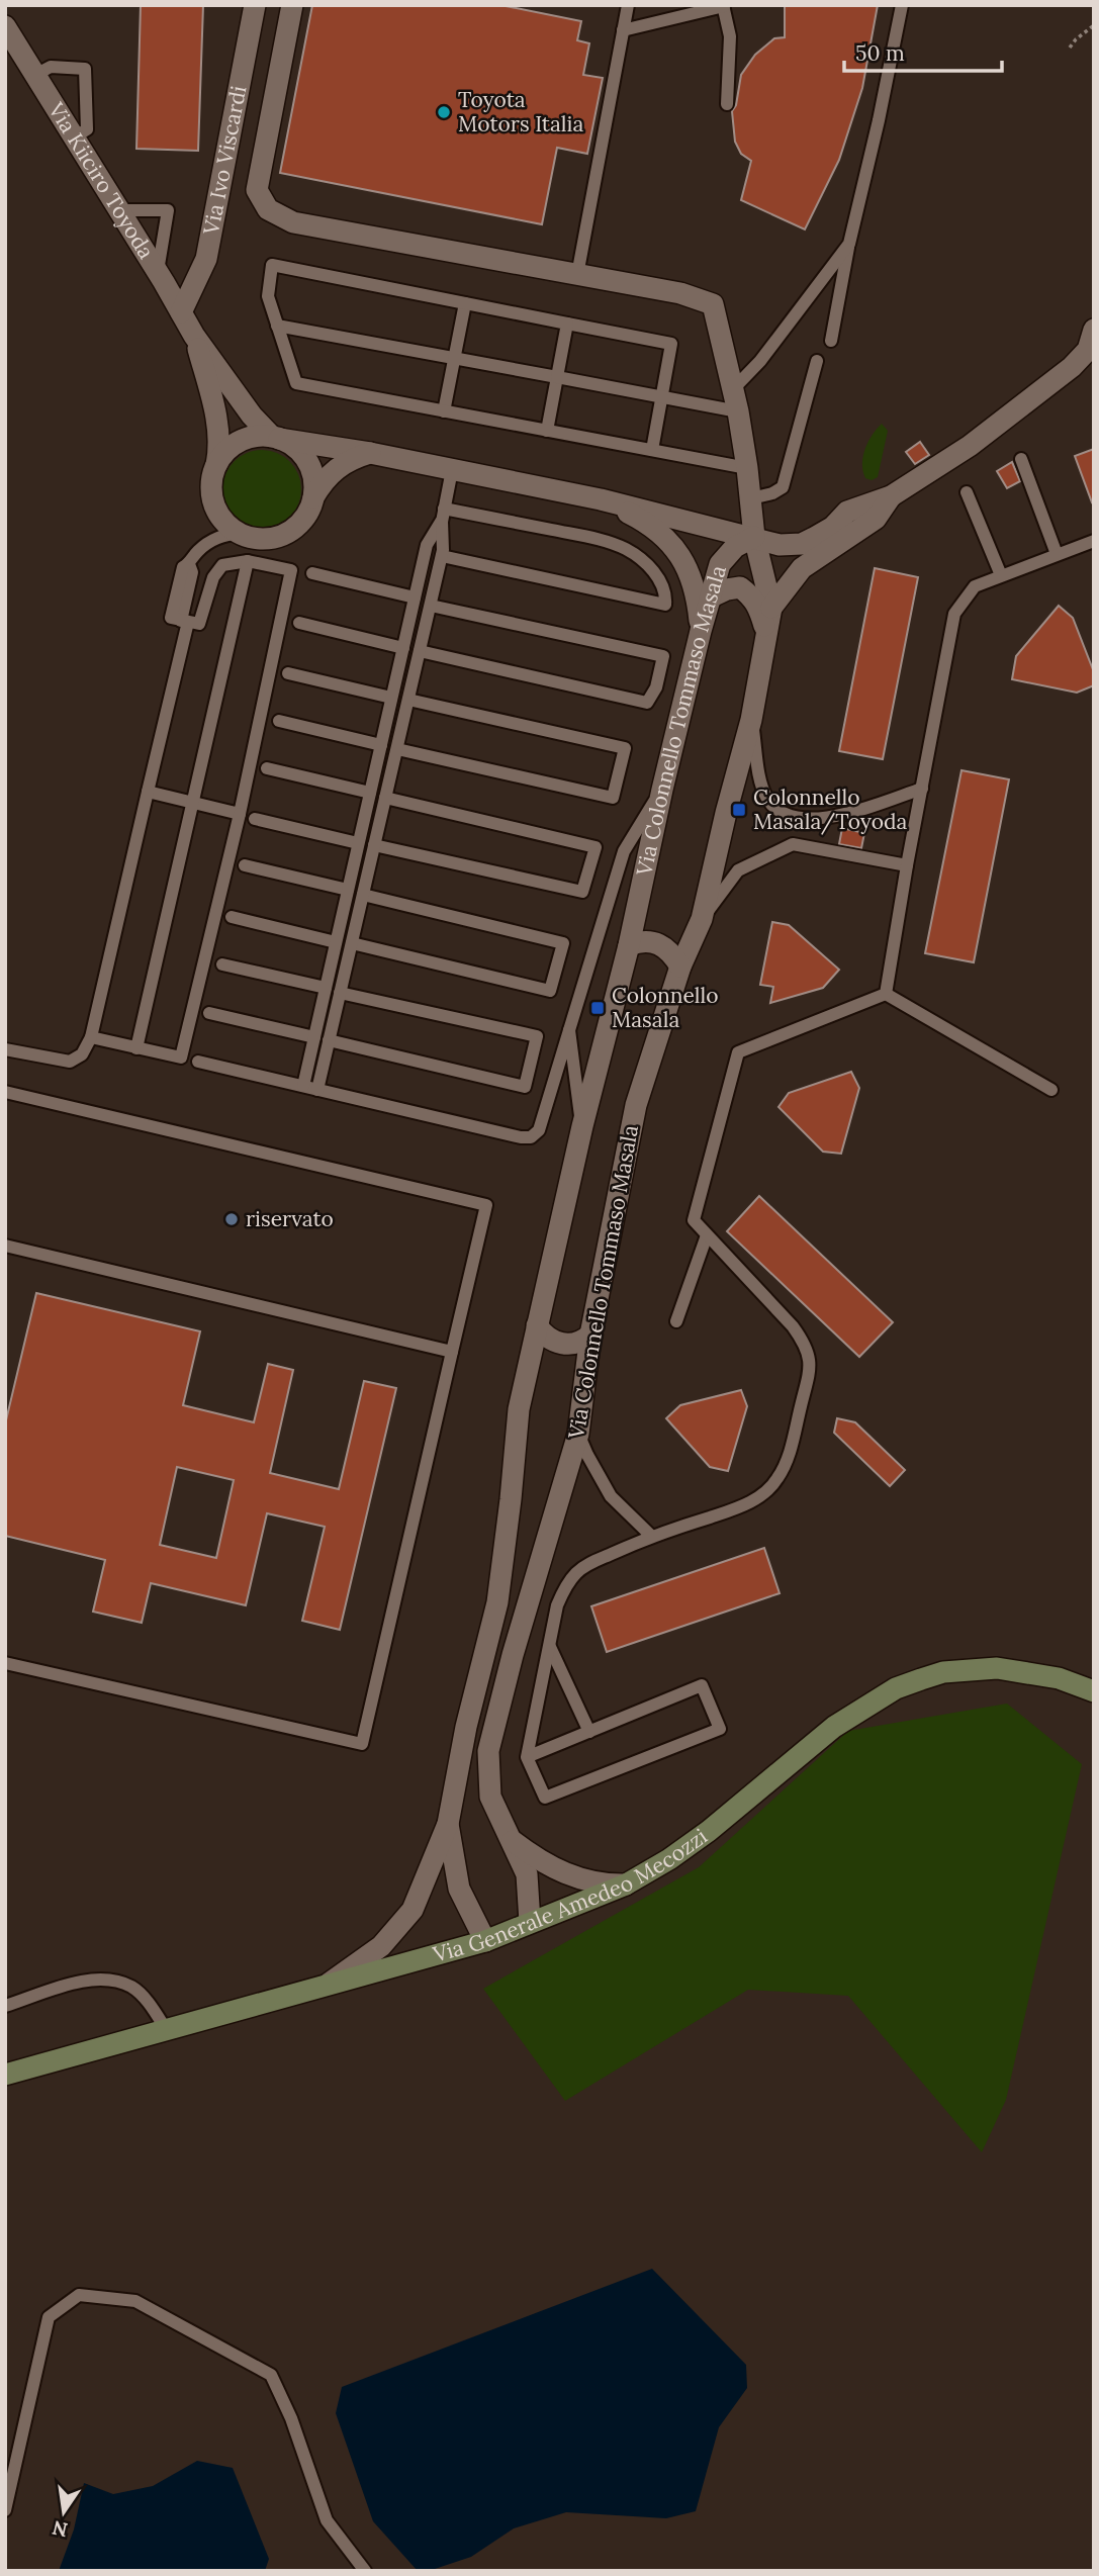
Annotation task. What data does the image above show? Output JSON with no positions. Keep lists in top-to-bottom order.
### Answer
{
  "streets": {
    "street": [
      "Via Ivo Viscardi",
      "Via Kiiciro Toyoda",
      "Via Colonnello Tommaso Masala",
      "Via Generale Amedeo Mecozzi"
    ]
  },
  "crossings": [
    ["Via Ivo Viscardi", "Via Kiiciro Toyoda"],
    ["Via Colonnello Tommaso Masala", "Via Generale Amedeo Mecozzi"]
  ],
  "places": {
    "other": ["Toyota Motors Italia", "riservato"],
    "transit": ["Colonnello Masala/Toyoda", "Colonnello Masala"]
  },
  "scale_bar": "50 m",
  "north": "bottom"
}
